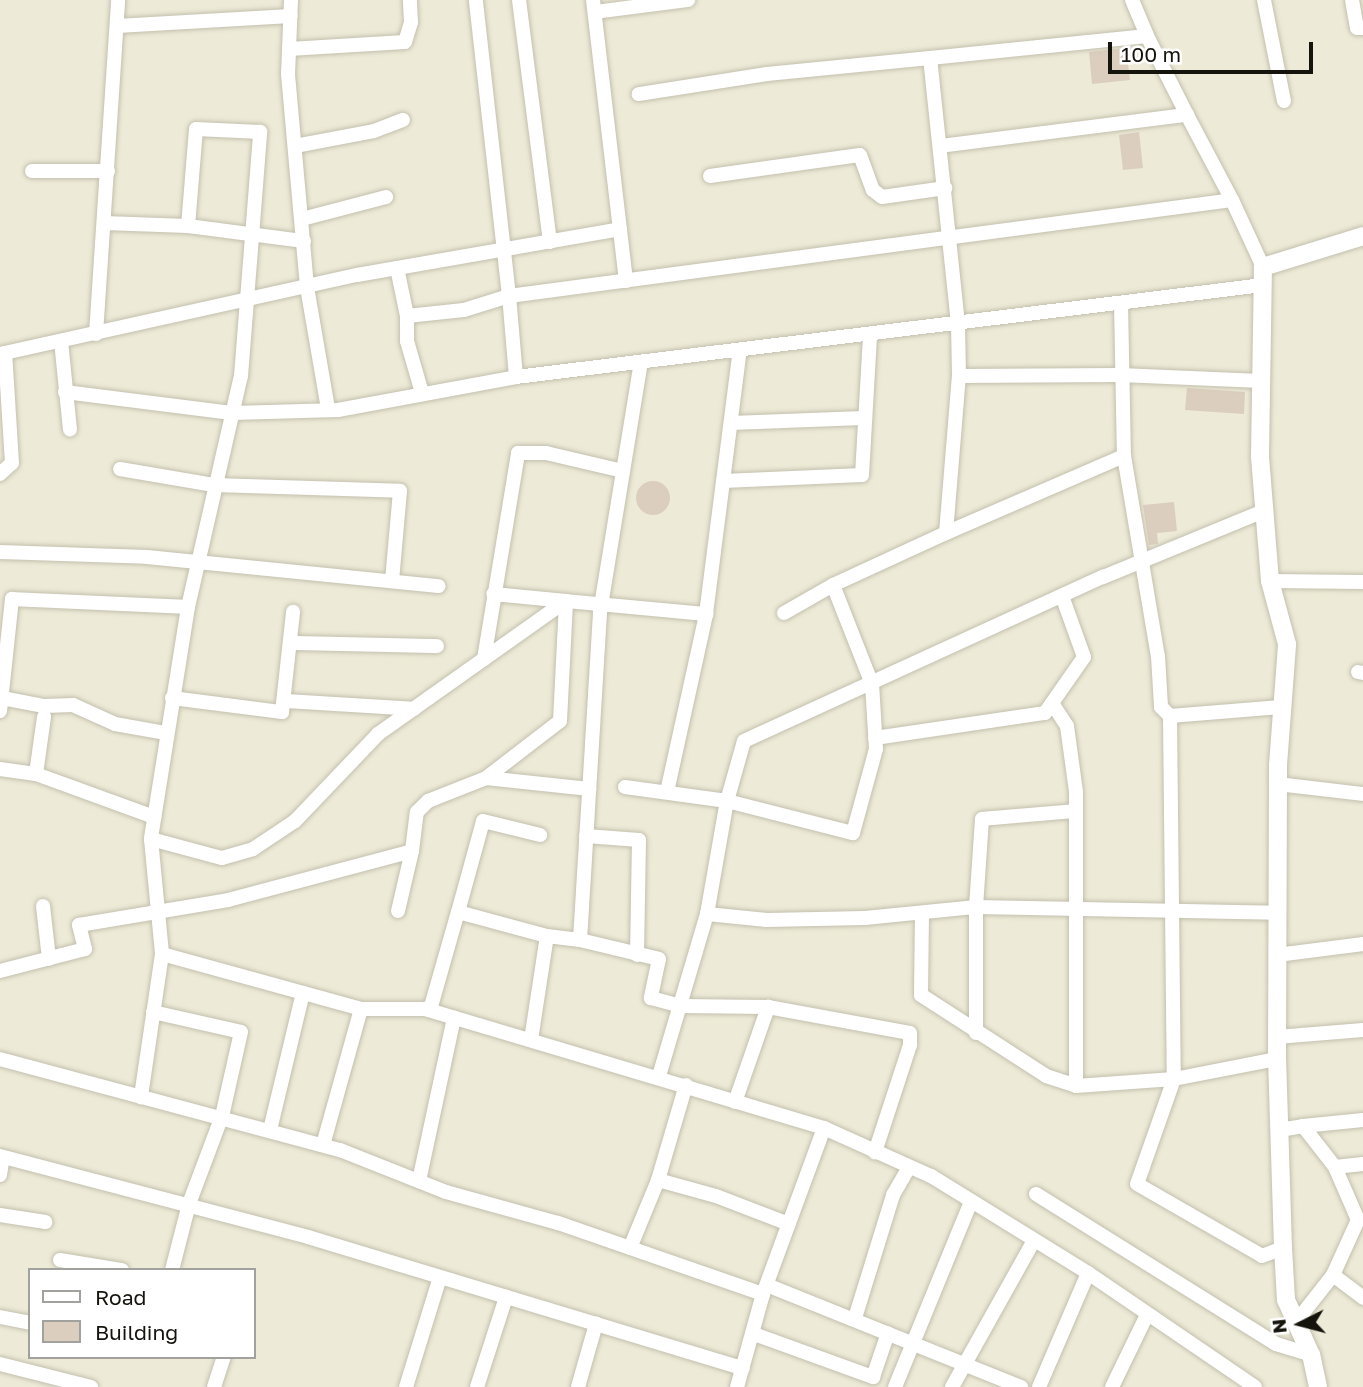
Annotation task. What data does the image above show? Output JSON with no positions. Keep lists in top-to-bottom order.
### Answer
{
  "legend": ["Road", "Building"],
  "scale_bar": "100 m",
  "north": "left"
}
